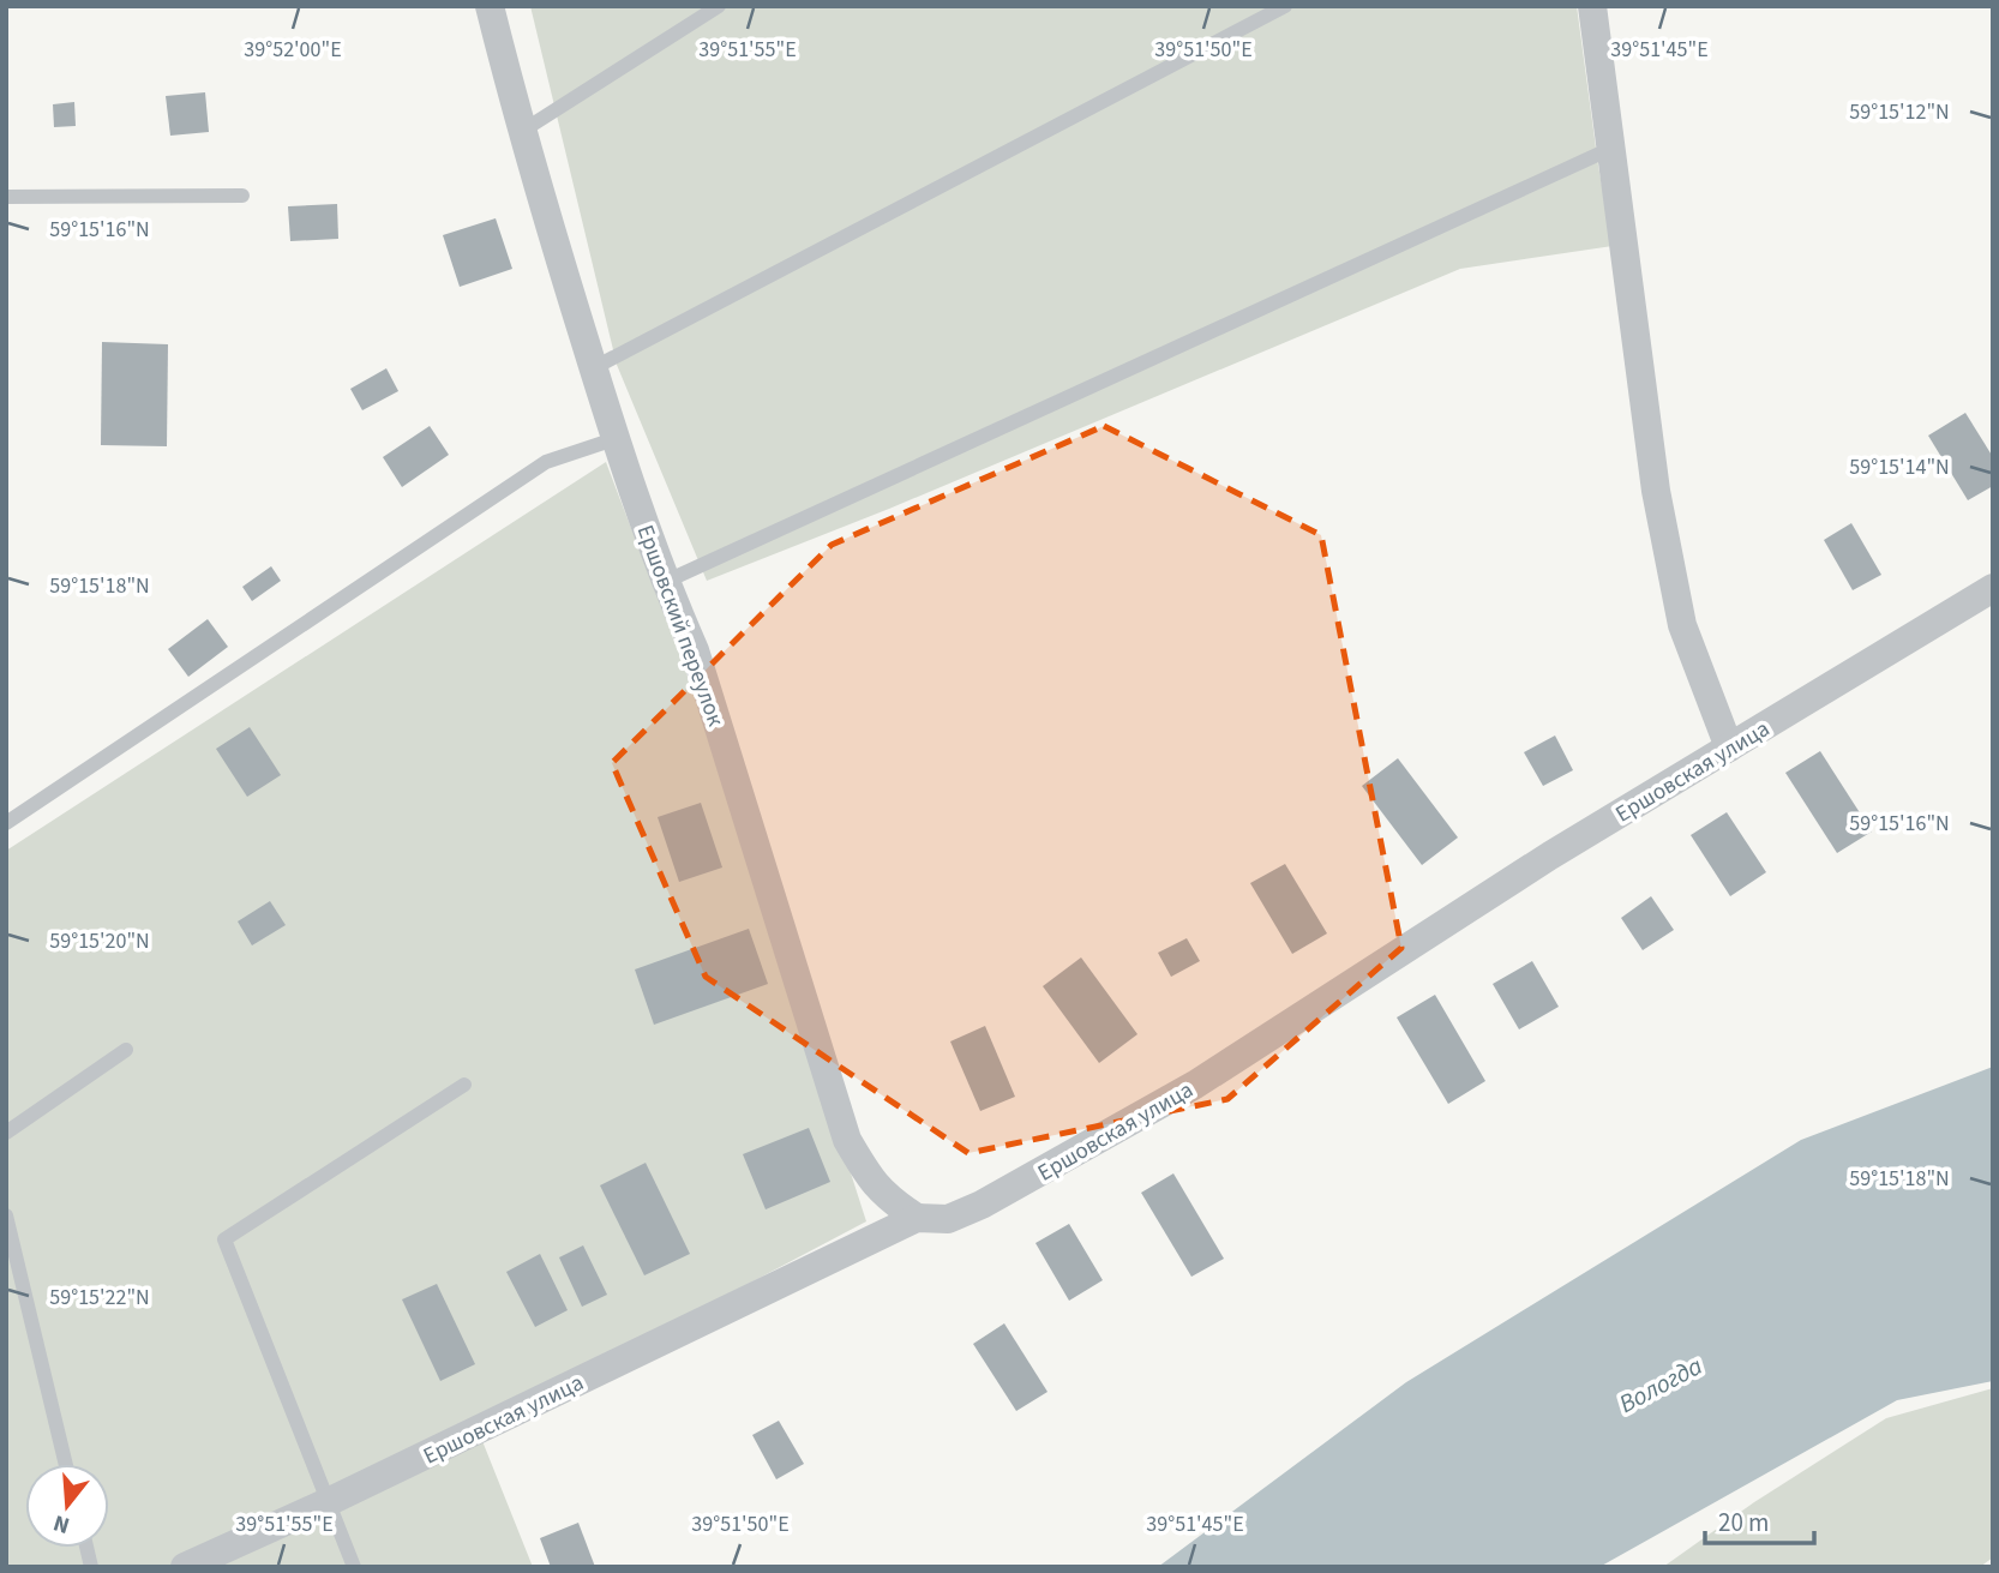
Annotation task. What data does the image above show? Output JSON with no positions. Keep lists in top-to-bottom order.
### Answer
{
  "streets": {
    "street": ["Ершовский переулок", "Ершовская улица"]
  },
  "crossings": [
    ["Ершовский переулок", "Ершовская улица"]
  ],
  "water": ["Вологда"],
  "scale_bar": "20 m",
  "north": "bottom",
  "coordinates": [
    "39°52'00\"E",
    "39°51'55\"E",
    "39°51'50\"E",
    "39°51'45\"E",
    "59°15'12\"N",
    "59°15'16\"N",
    "59°15'14\"N",
    "59°15'18\"N",
    "59°15'20\"N",
    "59°15'22\"N"
  ]
}
